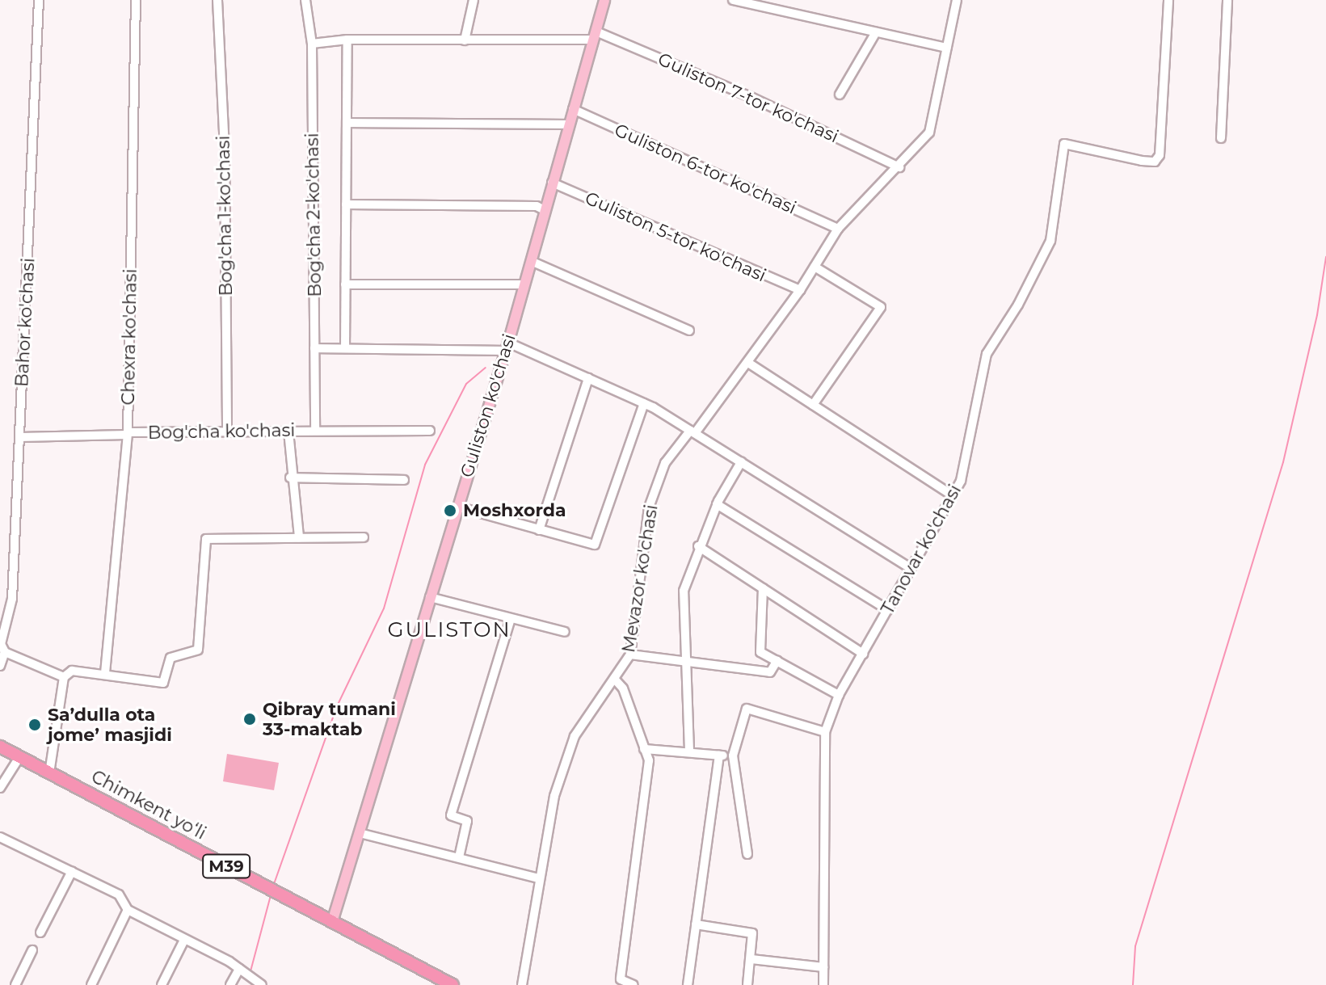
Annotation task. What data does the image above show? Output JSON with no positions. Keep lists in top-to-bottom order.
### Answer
{
  "streets": {
    "highway": ["Chimkent yo‘li", "M39"],
    "main road": ["Guliston ko'chasi"],
    "street": [
      "Guliston 7-tor ko'chasi",
      "Guliston 6-tor ko'chasi",
      "Bog'cha 2-ko'chasi",
      "Bog'cha 1-ko'chasi",
      "Guliston 5-tor ko'chasi",
      "Bahor ko'chasi",
      "Chexra ko'chasi",
      "Bog'cha ko'chasi",
      "Tanovar ko'chasi",
      "Mevazor ko'chasi"
    ]
  },
  "crossings": [
    ["Guliston 7-tor ko'chasi", "Guliston ko'chasi"],
    ["Guliston 7-tor ko'chasi", "Mevazor ko'chasi"],
    ["Guliston 6-tor ko'chasi", "Guliston ko'chasi"],
    ["Guliston 6-tor ko'chasi", "Mevazor ko'chasi"],
    ["Bog'cha 2-ko'chasi", "Bog'cha ko'chasi"],
    ["Bog'cha 1-ko'chasi", "Bog'cha ko'chasi"],
    ["Guliston 5-tor ko'chasi", "Guliston ko'chasi"],
    ["Guliston 5-tor ko'chasi", "Mevazor ko'chasi"],
    ["Bahor ko'chasi", "Bog'cha ko'chasi"],
    ["Chexra ko'chasi", "Bog'cha ko'chasi"],
    ["Guliston ko'chasi", "Chimkent yo‘li"]
  ],
  "districts": ["GULISTON"],
  "places": ["Moshxorda", "Qibray tumani 33-maktab", "Sa’dulla ota jome’ masjidi"]
}
